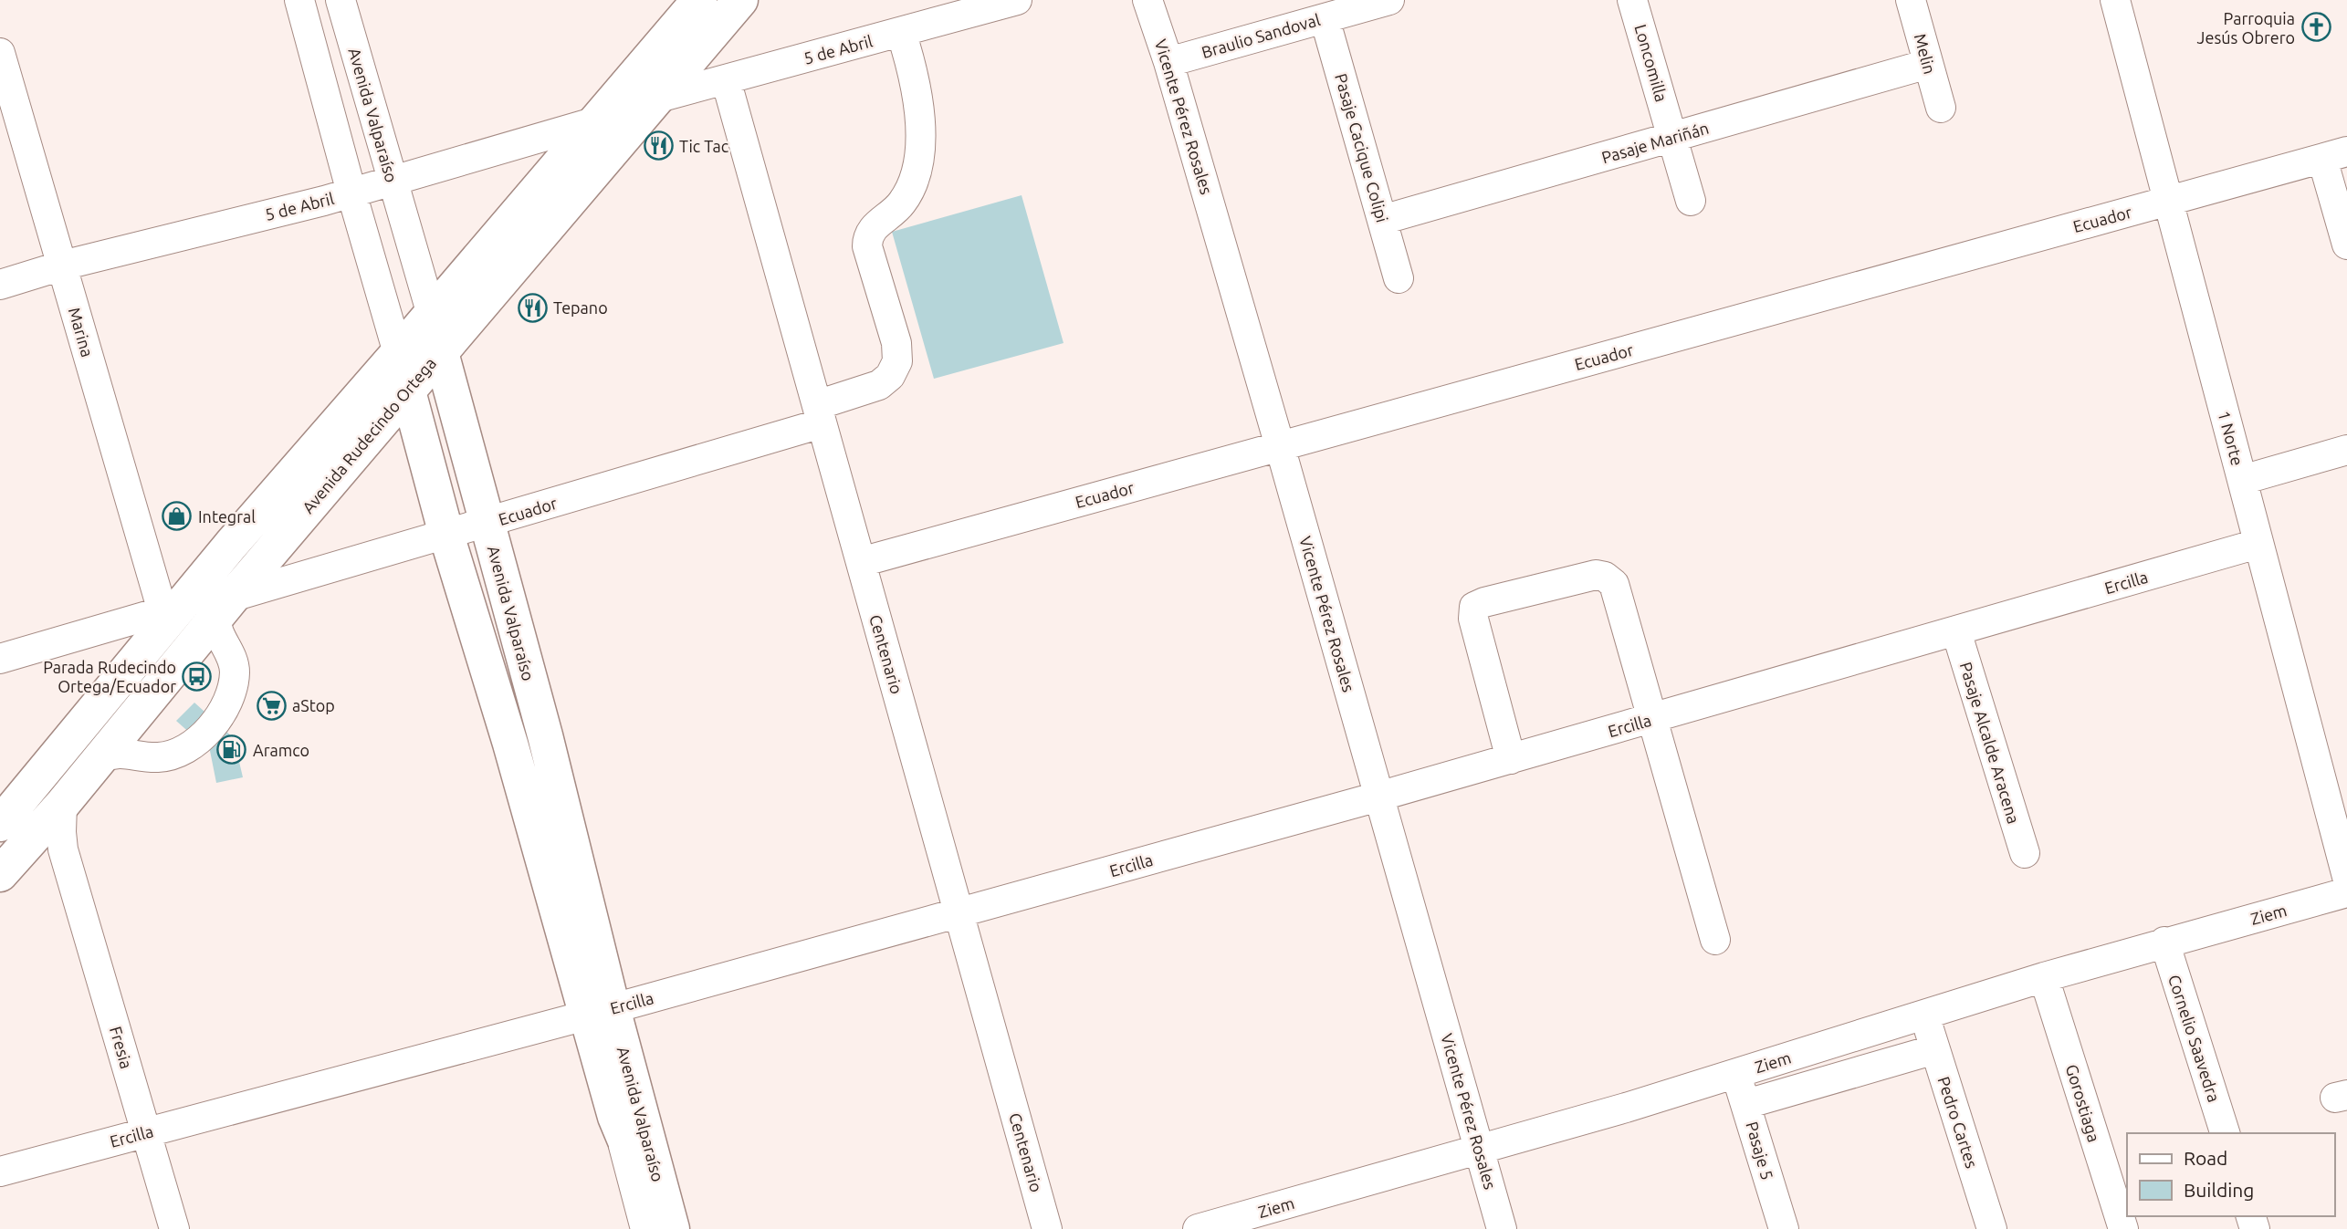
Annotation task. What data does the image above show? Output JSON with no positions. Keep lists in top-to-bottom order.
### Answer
{
  "streets": {
    "main road": ["Avenida Valparaíso", "Avenida Rudecindo Ortega"],
    "street": [
      "Braulio Sandoval",
      "5 de Abril",
      "Melin",
      "Loncomilla",
      "Vicente Pérez Rosales",
      "Pasaje Mariñán",
      "Pasaje Cacique Colipi",
      "Ecuador",
      "Marina",
      "1 Norte",
      "Ercilla",
      "Centenario",
      "Pasaje Alcalde Aracena",
      "Ziem",
      "Cornelio Saavedra",
      "Fresia",
      "Gorostiaga",
      "Pedro Cartes",
      "Pasaje 5"
    ]
  },
  "crossings": [
    ["Braulio Sandoval", "Vicente Pérez Rosales"],
    ["Braulio Sandoval", "Pasaje Cacique Colipi"],
    ["5 de Abril", "Avenida Valparaíso"],
    ["5 de Abril", "Ecuador"],
    ["5 de Abril", "Marina"],
    ["5 de Abril", "Avenida Rudecindo Ortega"],
    ["5 de Abril", "Centenario"],
    ["Melin", "Pasaje Mariñán"],
    ["Loncomilla", "Pasaje Mariñán"],
    ["Avenida Valparaíso", "Ecuador"],
    ["Avenida Valparaíso", "Avenida Rudecindo Ortega"],
    ["Avenida Valparaíso", "Ercilla"],
    ["Vicente Pérez Rosales", "Ecuador"],
    ["Vicente Pérez Rosales", "Ercilla"],
    ["Vicente Pérez Rosales", "Ziem"],
    ["Pasaje Mariñán", "Pasaje Cacique Colipi"],
    ["Ecuador", "Avenida Rudecindo Ortega"],
    ["Ecuador", "1 Norte"],
    ["Ecuador", "Centenario"],
    ["Marina", "Avenida Rudecindo Ortega"],
    ["Avenida Rudecindo Ortega", "Fresia"],
    ["1 Norte", "Ercilla"],
    ["Ercilla", "Centenario"],
    ["Ercilla", "Pasaje Alcalde Aracena"],
    ["Ercilla", "Fresia"],
    ["Ziem", "Cornelio Saavedra"],
    ["Ziem", "Gorostiaga"],
    ["Ziem", "Pedro Cartes"],
    ["Ziem", "Pasaje 5"]
  ],
  "places": {
    "church": ["Parroquia Jesús Obrero"],
    "restaurant": ["Tic Tac", "Tepano"],
    "shop": ["Integral"],
    "bus stop": ["Parada Rudecindo Ortega/Ecuador"],
    "supermarket": ["aStop"],
    "fuel station": ["Aramco"]
  },
  "legend": ["Road", "Building"]
}
